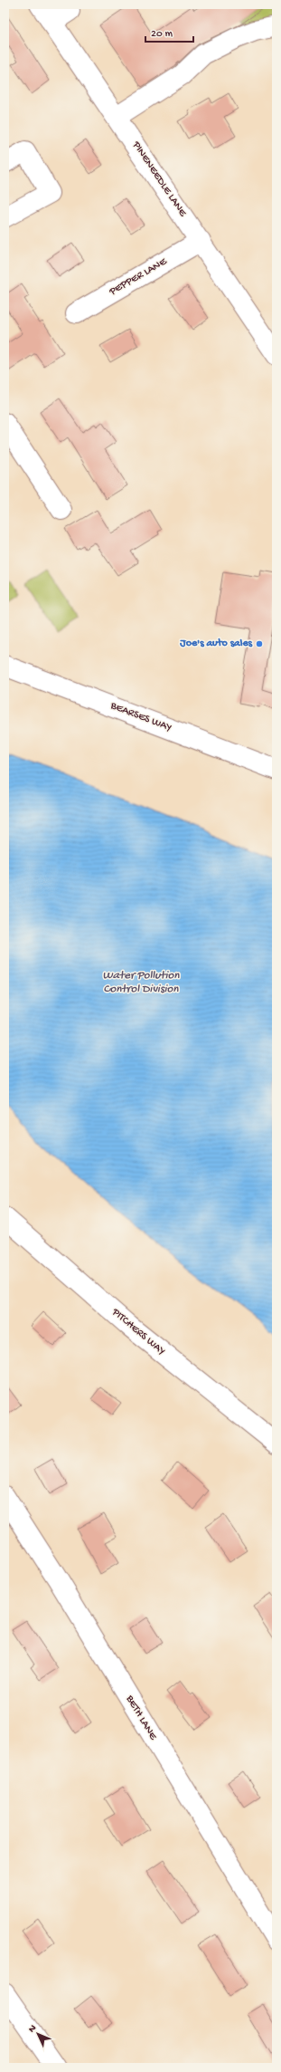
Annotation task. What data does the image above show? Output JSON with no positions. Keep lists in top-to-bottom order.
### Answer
{
  "streets": {
    "street": [
      "PINENEEDLE LANE",
      "PEPPER LANE",
      "BEARSES WAY",
      "PITCHERS WAY",
      "BETH LANE"
    ]
  },
  "crossings": [
    ["PINENEEDLE LANE", "PEPPER LANE"]
  ],
  "water": ["Water Pollution Control Division"],
  "places": ["Joe's auto sales"],
  "scale_bar": "20 m",
  "north": "top left"
}
